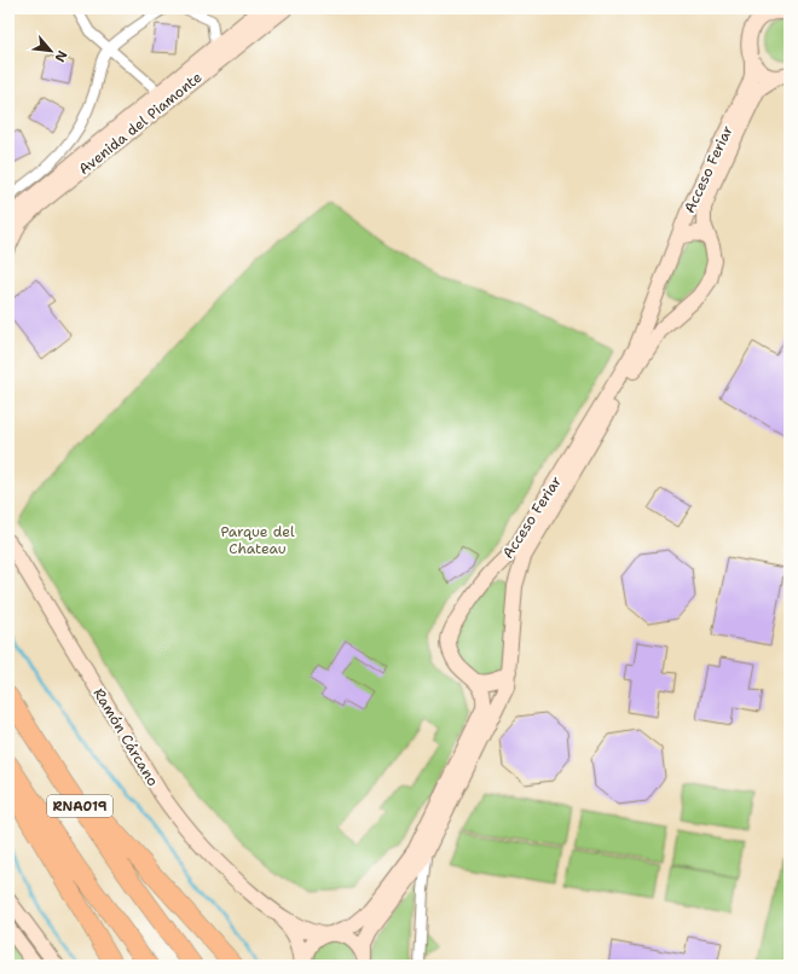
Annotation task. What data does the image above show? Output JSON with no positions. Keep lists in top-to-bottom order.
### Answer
{
  "streets": {
    "highway": ["RNA019"],
    "main road": ["Avenida del Piamonte", "Acceso Feriar", "Ramón Cárcano"]
  },
  "crossings": [
    ["Acceso Feriar", "Ramón Cárcano"]
  ],
  "parks": ["Parque del Chateau"],
  "north": "bottom right"
}
